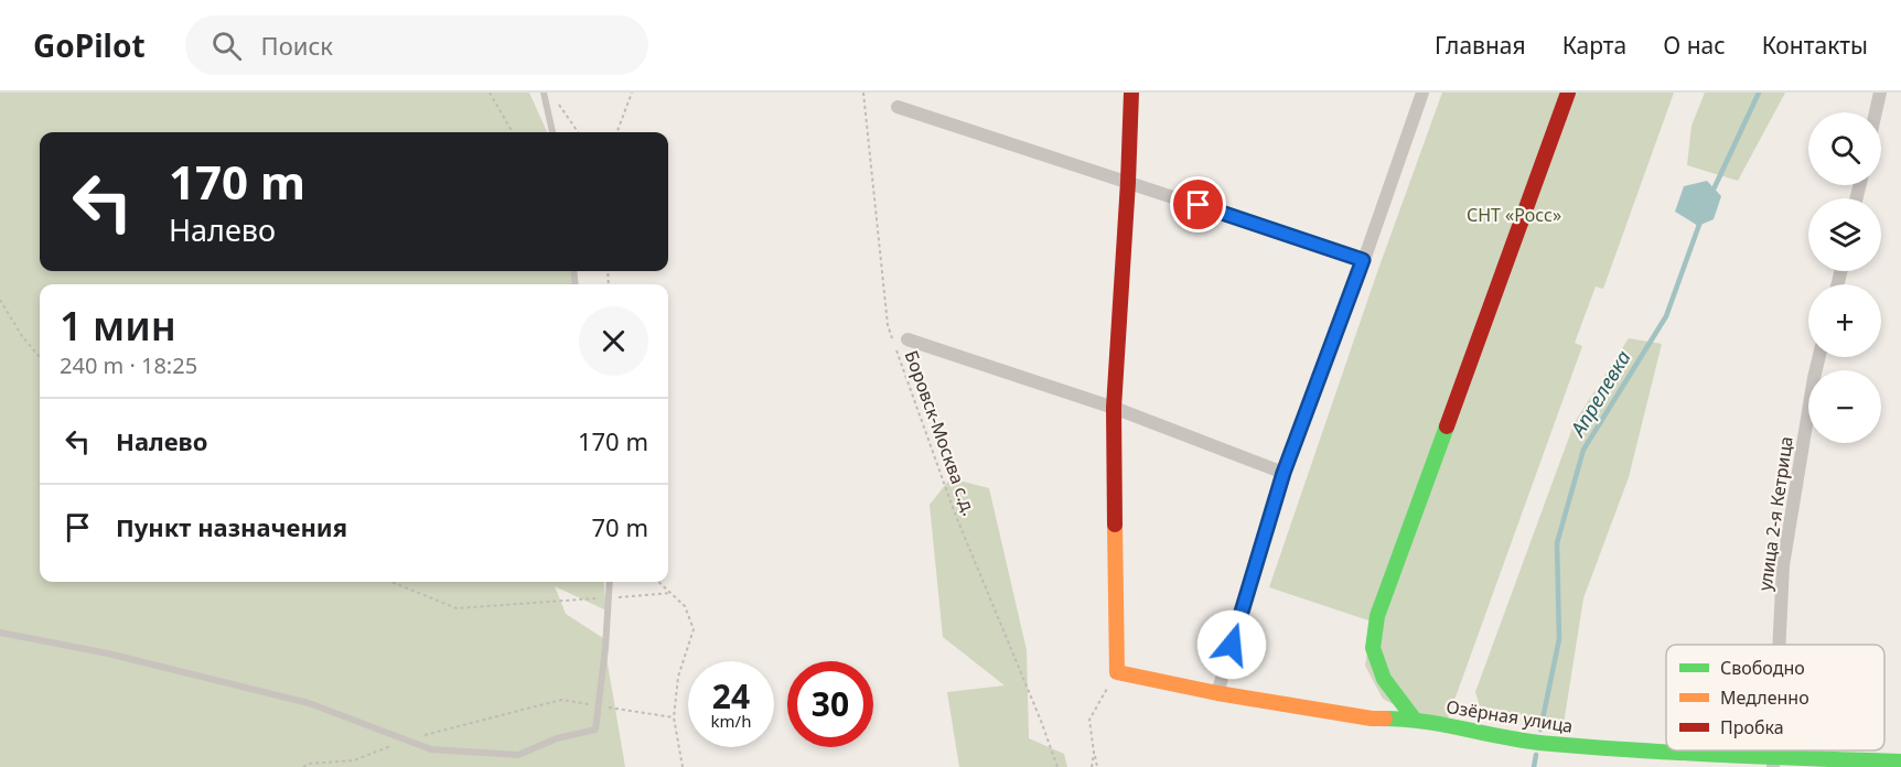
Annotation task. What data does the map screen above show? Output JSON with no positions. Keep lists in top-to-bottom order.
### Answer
{
  "streets": {
    "street": ["улица 2-я Кетрица", "Озёрная улица"],
    "path": ["Боровск-Москва с.д."]
  },
  "water": ["Апрелевка"],
  "parks": ["СНТ «Росс»"],
  "legend": ["Свободно", "Медленно", "Пробка"],
  "page": {
    "header": "GoPilot",
    "search": "Поиск",
    "nav": [
      "Главная",
      "Карта",
      "О нас",
      "Контакты"
    ],
    "map_buttons": ["+", "−"],
    "turn": ["170 m", "Налево"],
    "heading": ["1 мин", "240 m · 18:25"],
    "list": [
      {
        "name": "Налево",
        "value": "170 m"
      },
      {
        "name": "Пункт назначения",
        "value": "70 m"
      }
    ],
    "speed": "24 km/h",
    "limit": "30"
  }
}
